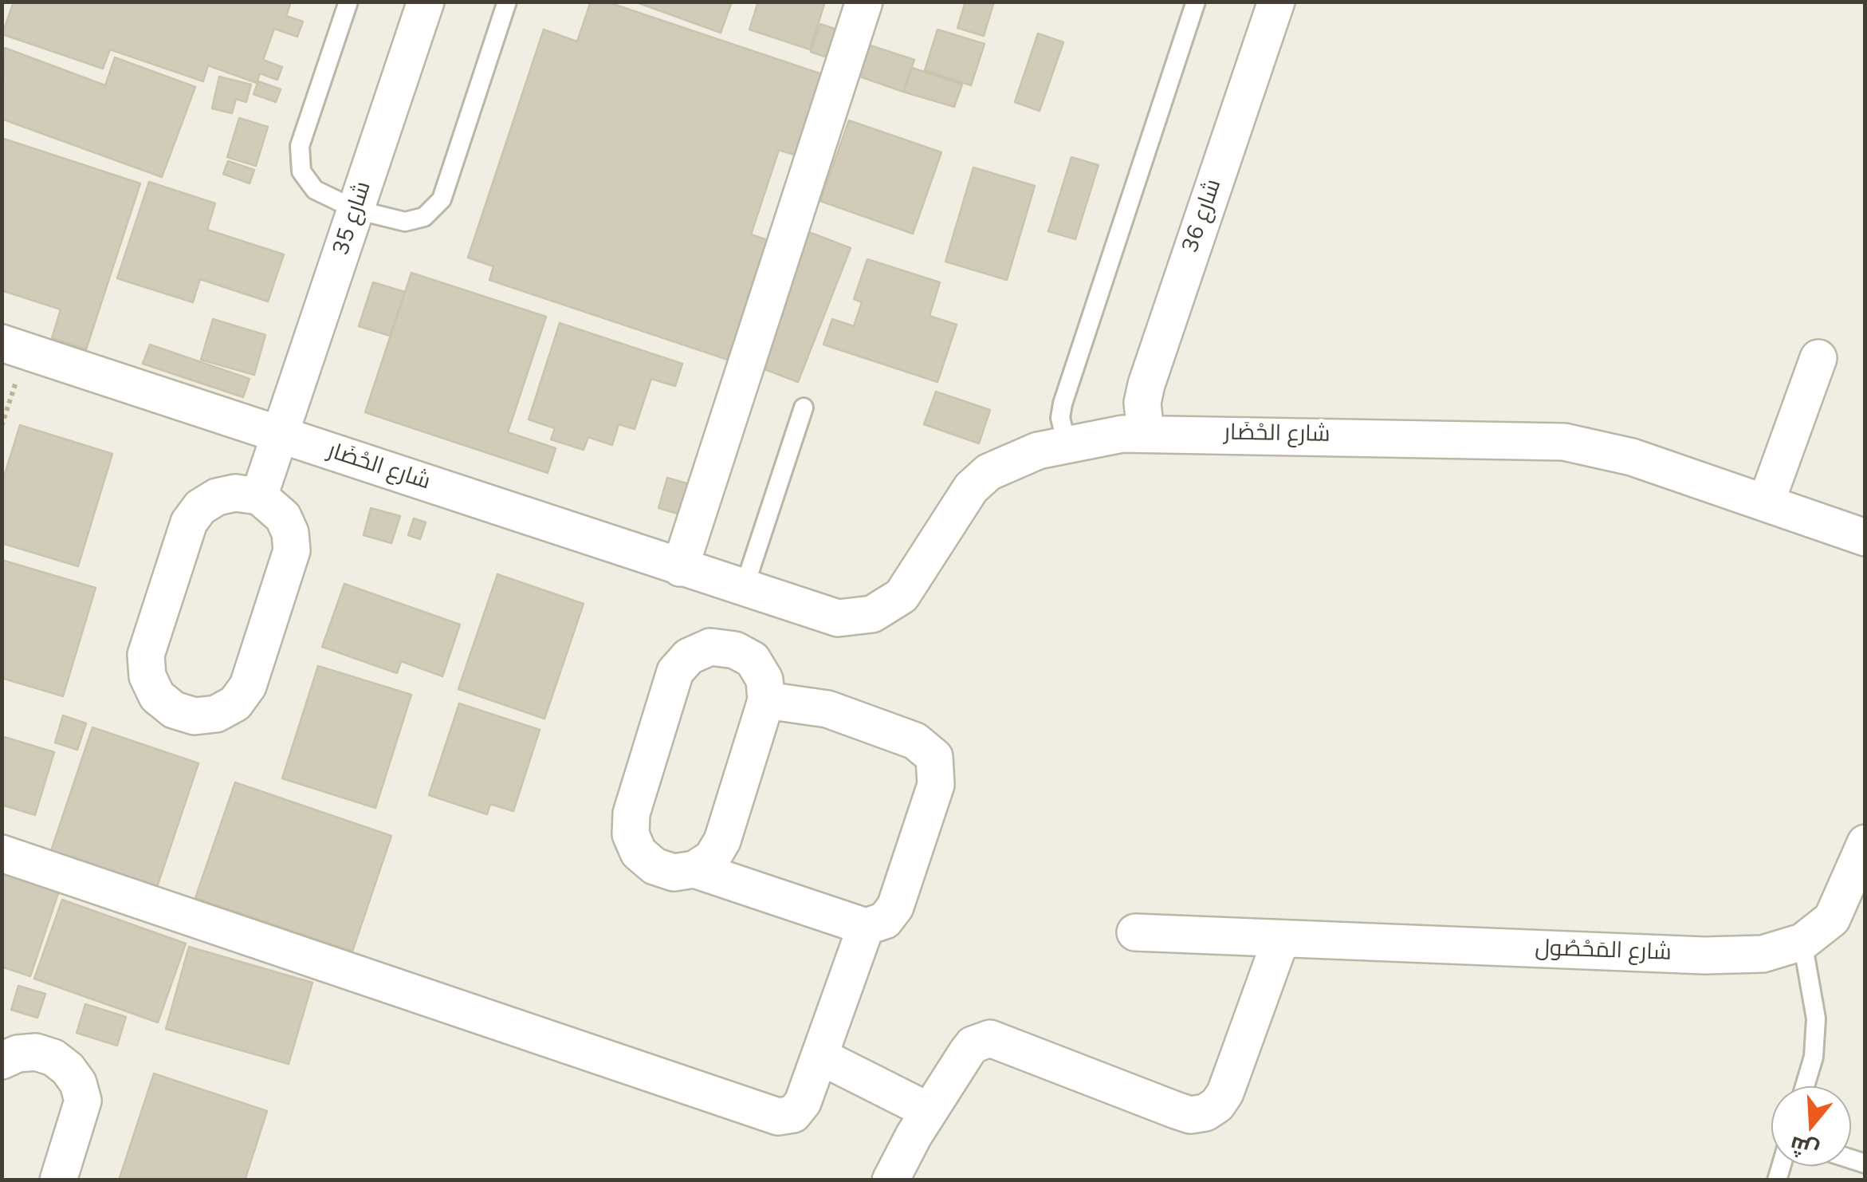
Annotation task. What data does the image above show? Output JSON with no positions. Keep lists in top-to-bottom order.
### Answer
{
  "streets": {
    "street": [
      "شارع 36",
      "شارع 35",
      "شارع الحْضَار",
      "شارع المَحْصُول"
    ]
  },
  "crossings": [
    ["شارع 36", "شارع الحْضَار"],
    ["شارع 35", "شارع الحْضَار"]
  ],
  "north": "bottom"
}
